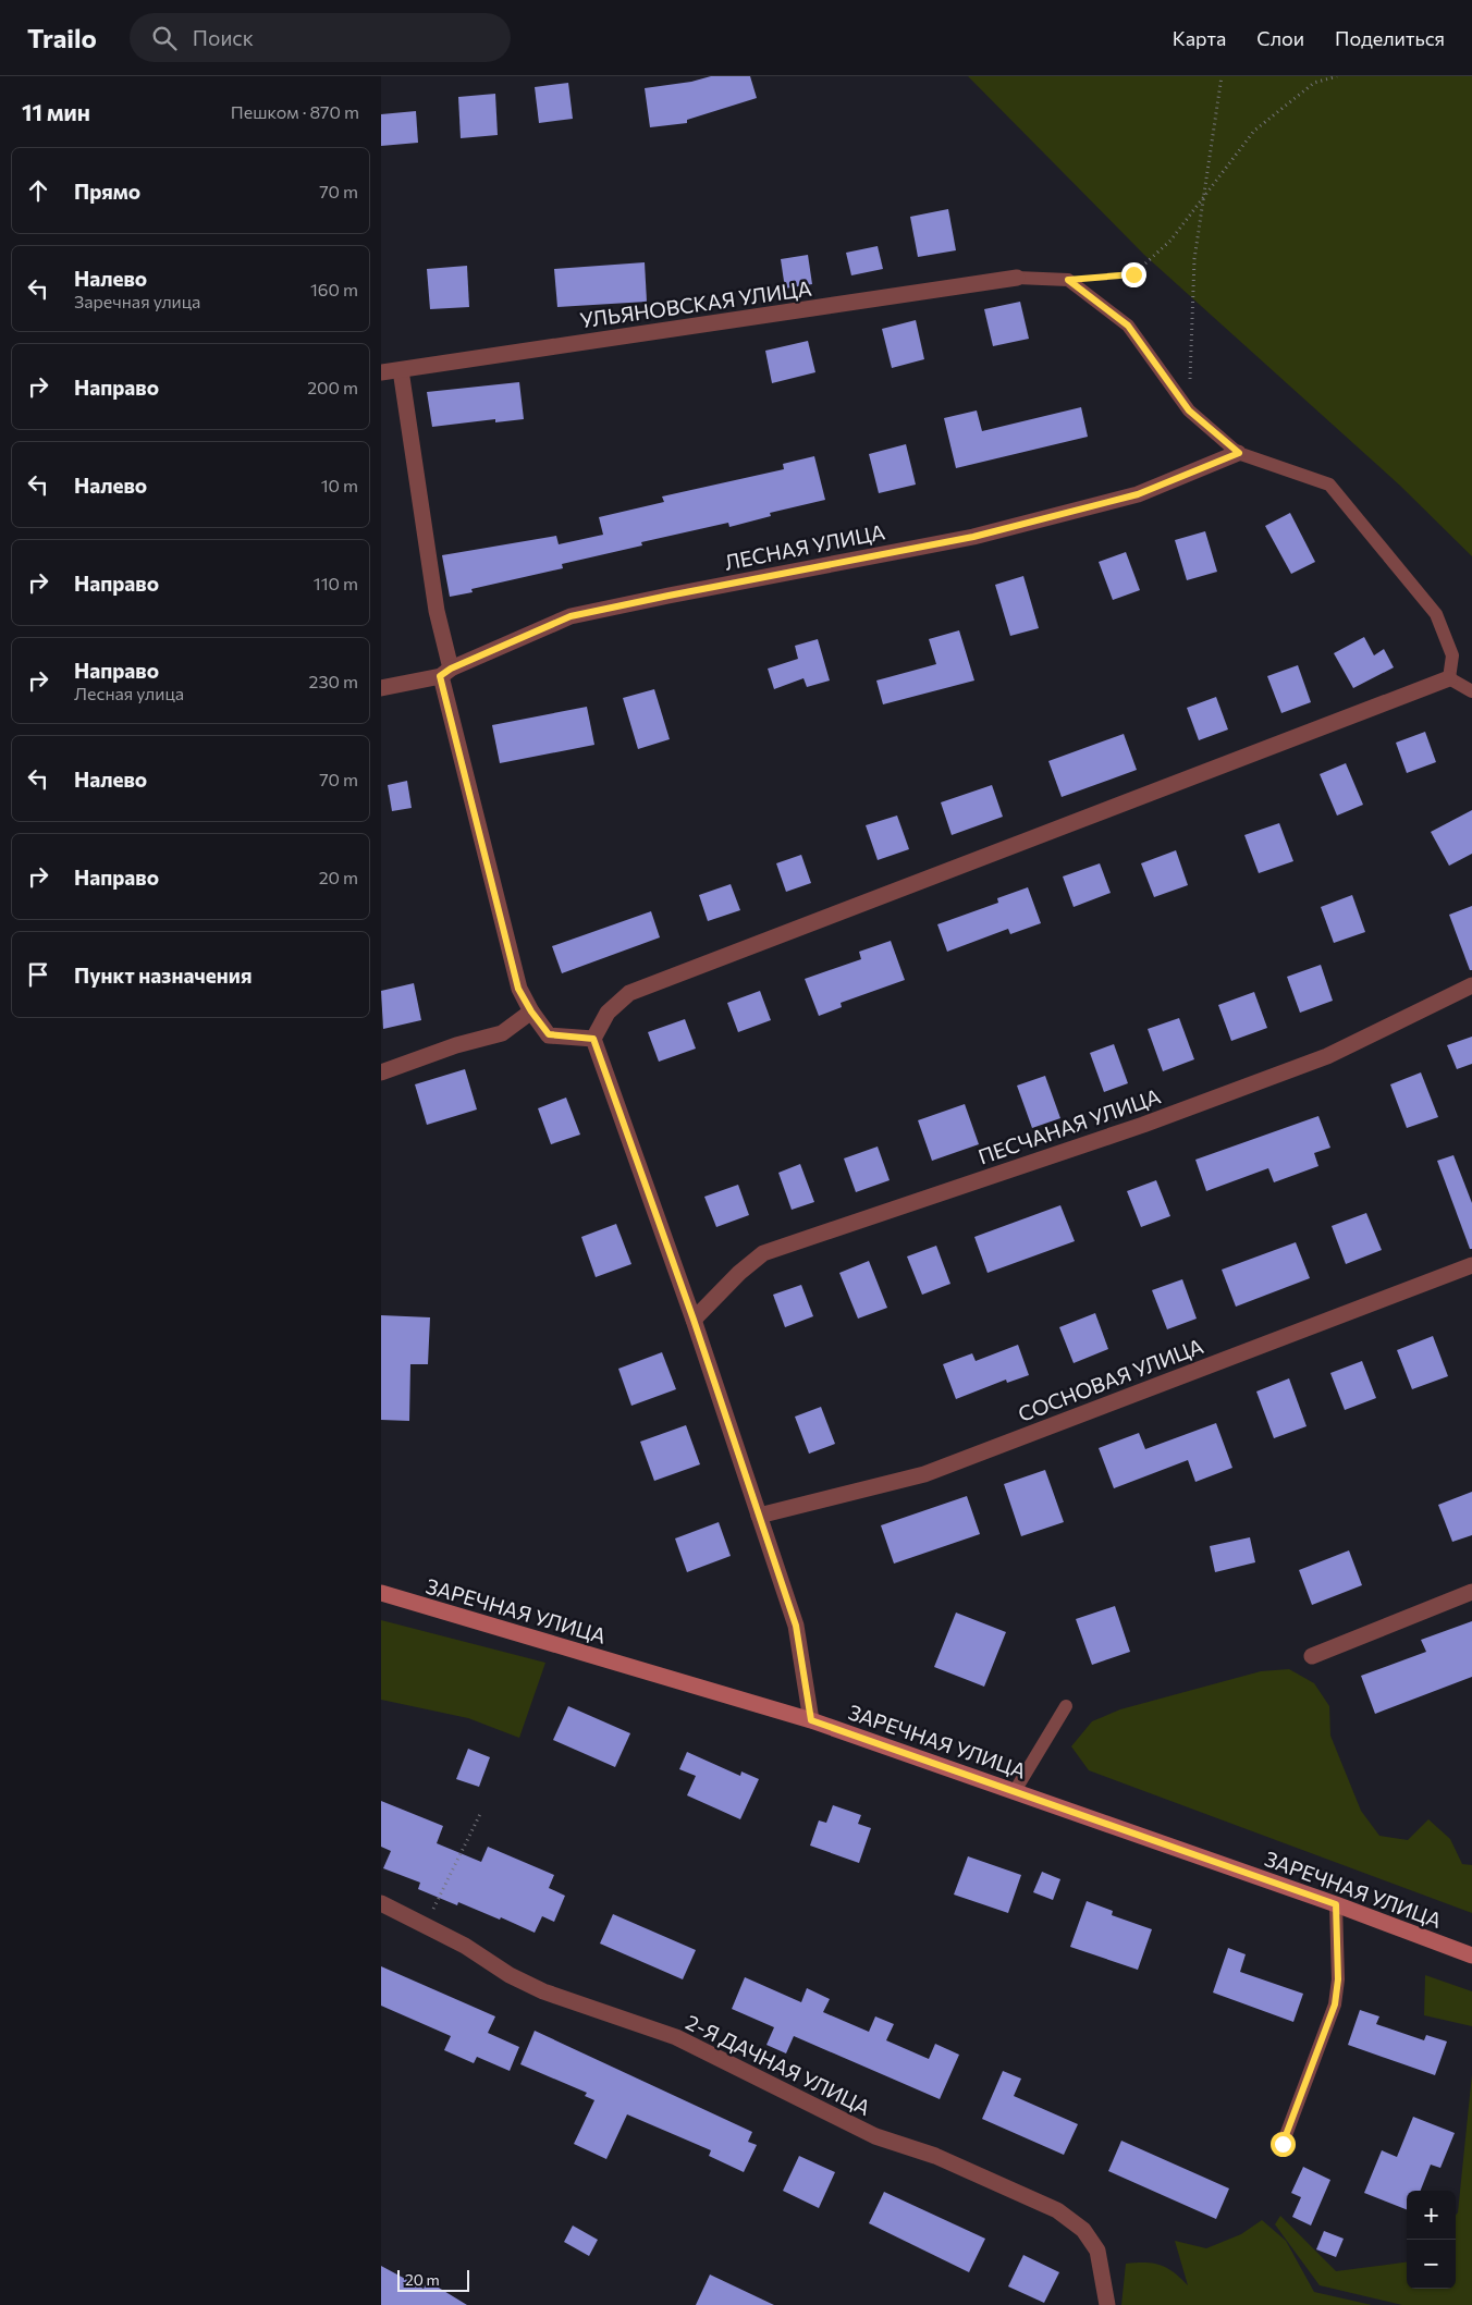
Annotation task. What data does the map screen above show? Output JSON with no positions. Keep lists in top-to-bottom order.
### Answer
{
  "streets": {
    "main road": ["ЗАРЕЧНАЯ УЛИЦА"],
    "street": [
      "УЛЬЯНОВСКАЯ УЛИЦА",
      "ЛЕСНАЯ УЛИЦА",
      "ПЕСЧАНАЯ УЛИЦА",
      "СОСНОВАЯ УЛИЦА",
      "2-Я ДАЧНАЯ УЛИЦА"
    ]
  },
  "scale_bar": "20 m",
  "page": {
    "header": "Trailo",
    "search": "Поиск",
    "nav": ["Карта", "Слои", "Поделиться"],
    "heading": ["11 мин", "Пешком · 870 m"],
    "list": [
      ["Прямо", "70 m"],
      ["Налево", "Заречная улица", "160 m"],
      ["Направо", "200 m"],
      ["Налево", "10 m"],
      ["Направо", "110 m"],
      ["Направо", "Лесная улица", "230 m"],
      ["Налево", "70 m"],
      ["Направо", "20 m"],
      "Пункт назначения"
    ],
    "map_buttons": ["+", "−"],
    "scale": "20 m"
  }
}
